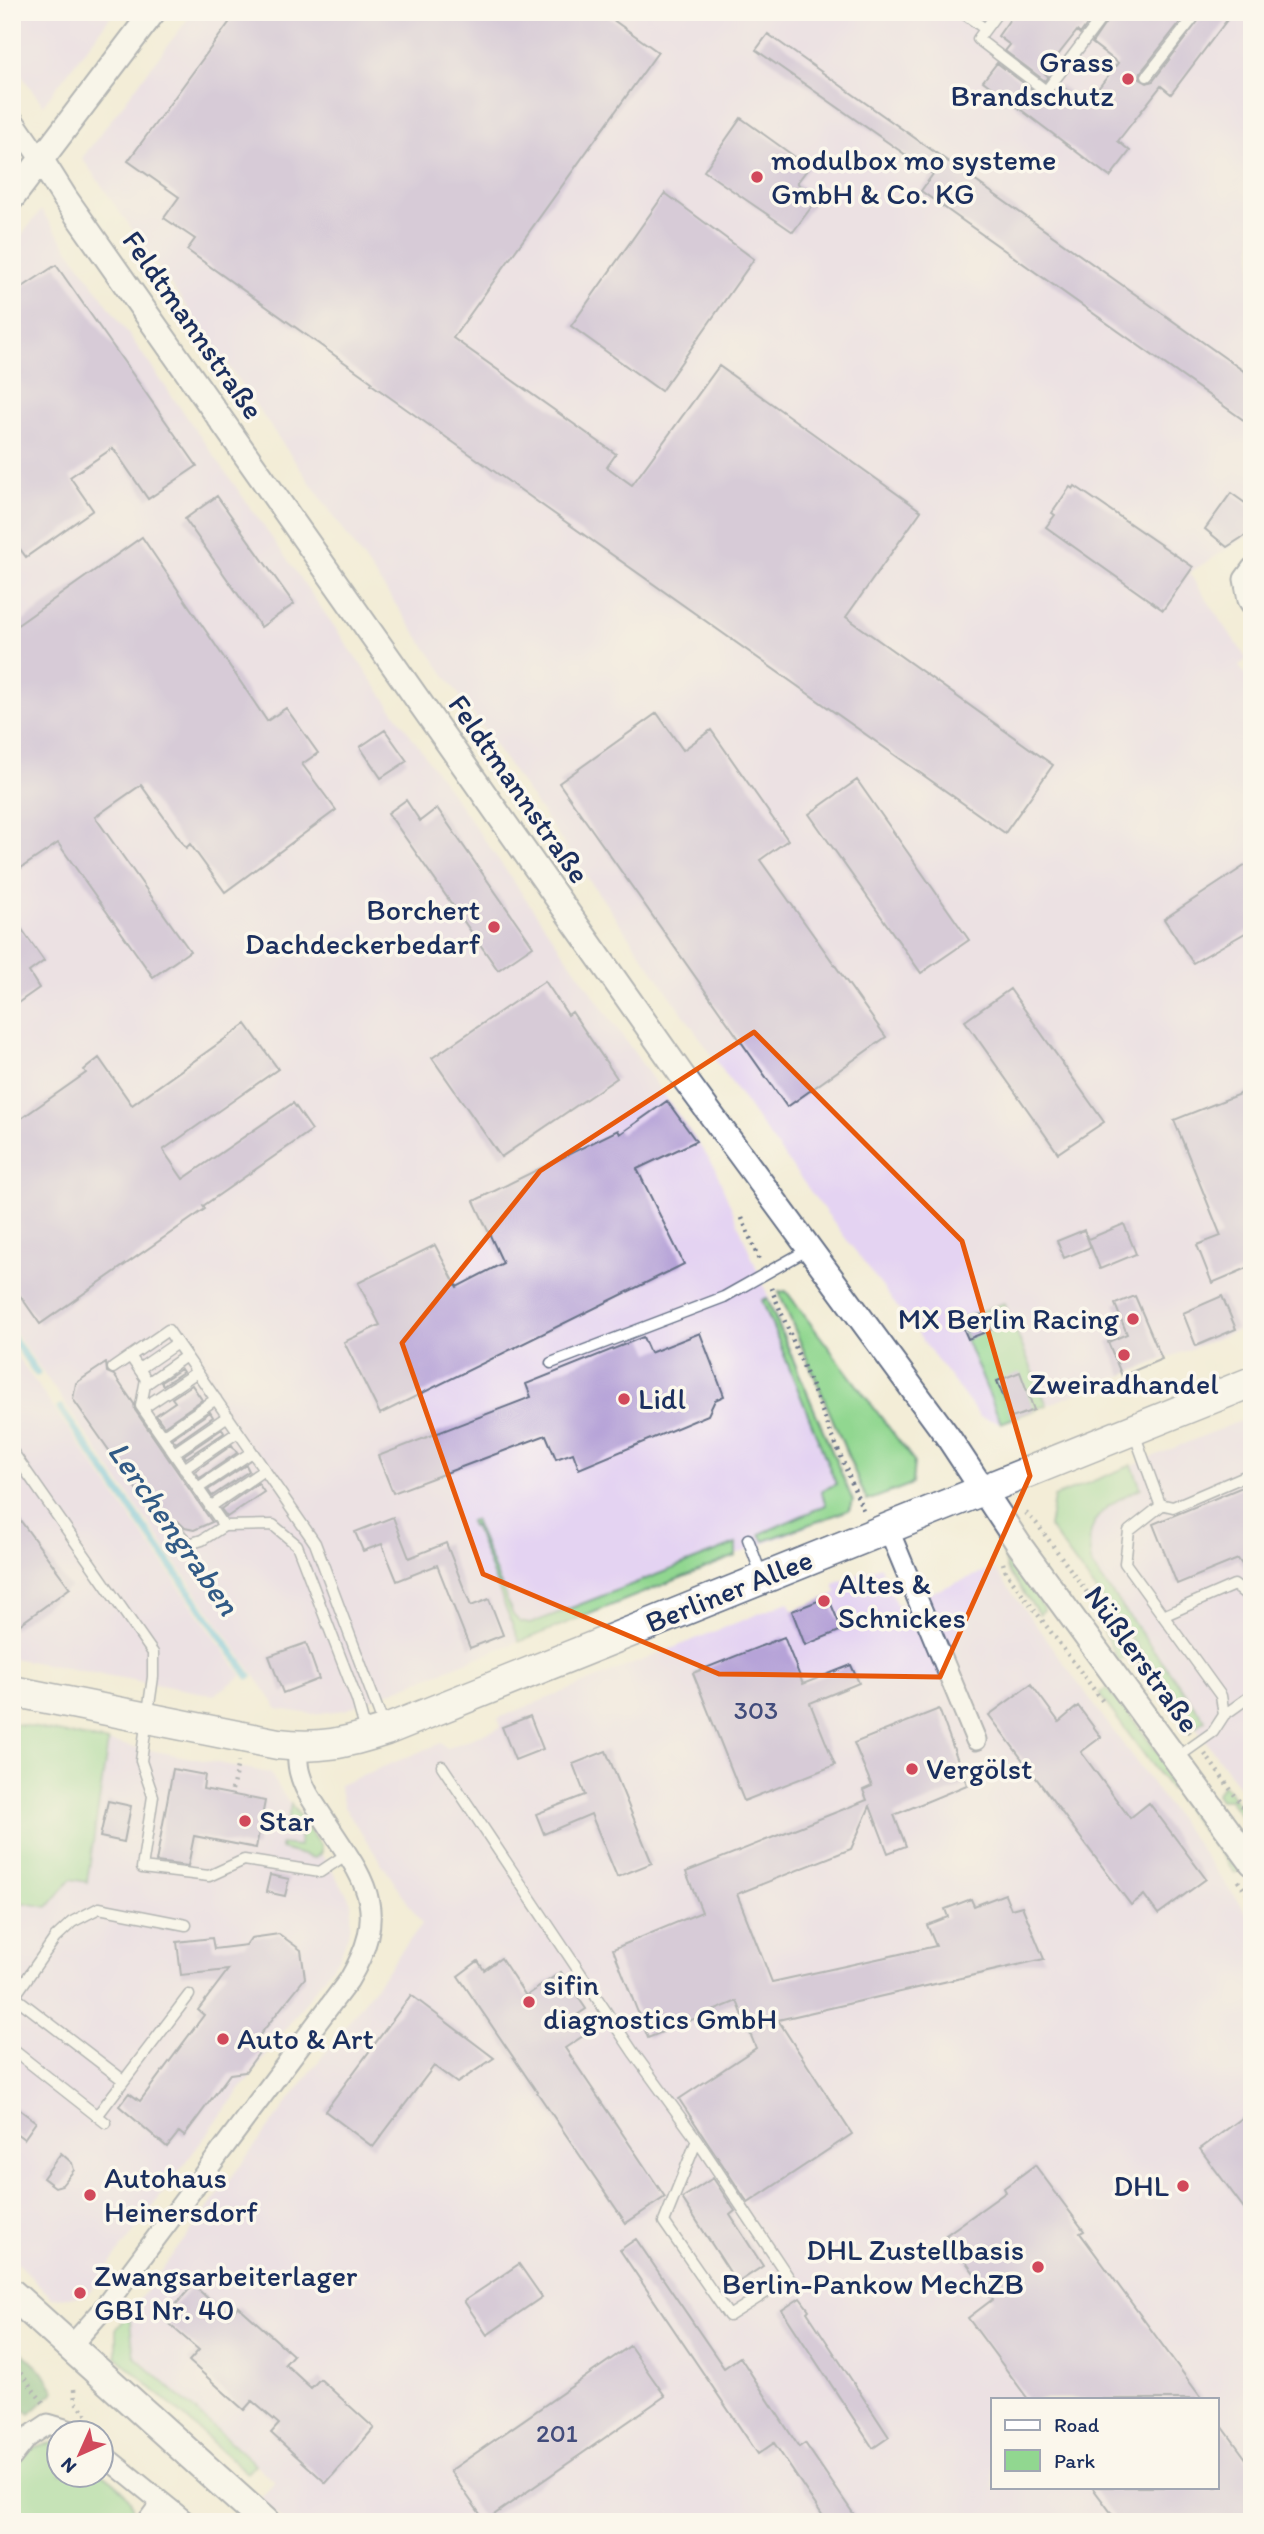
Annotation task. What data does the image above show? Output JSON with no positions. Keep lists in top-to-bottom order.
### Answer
{
  "streets": {
    "main road": ["Berliner Allee"],
    "street": ["Feldtmannstraße", "Nüßlerstraße"]
  },
  "crossings": [
    ["Feldtmannstraße", "Berliner Allee"],
    ["Feldtmannstraße", "Nüßlerstraße"],
    ["Berliner Allee", "Nüßlerstraße"]
  ],
  "water": ["Lerchengraben"],
  "places": [
    "Grass Brandschutz",
    "modulbox mo systeme GmbH & Co. KG",
    "Borchert Dachdeckerbedarf",
    "MX Berlin Racing",
    "Zweiradhandel",
    "Lidl",
    "Altes & Schnickes",
    "Vergölst",
    "Star",
    "sifin diagnostics GmbH",
    "Auto & Art",
    "DHL",
    "Autohaus Heinersdorf",
    "DHL Zustellbasis Berlin-Pankow MechZB",
    "Zwangsarbeiterlager GBI Nr. 40"
  ],
  "house_numbers": ["303", "201"],
  "legend": ["Road", "Park"],
  "north": "bottom left"
}
